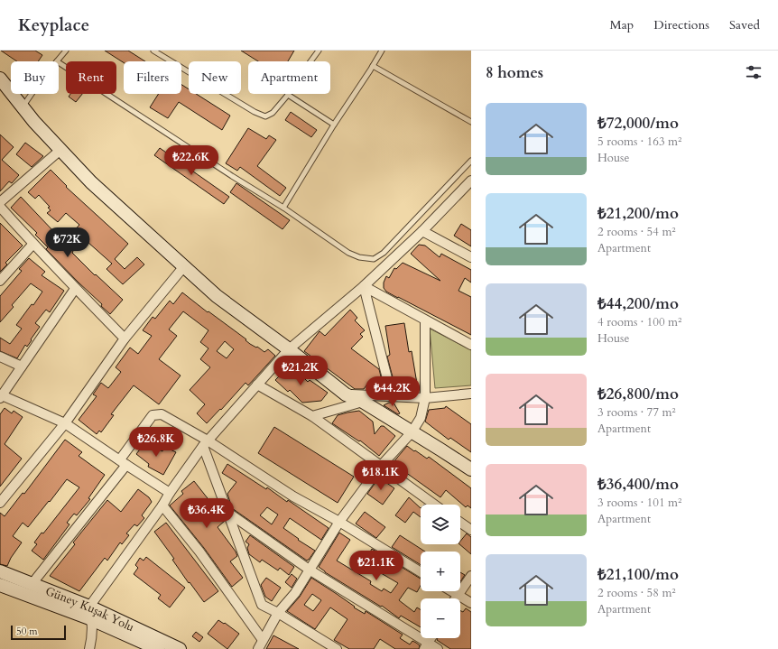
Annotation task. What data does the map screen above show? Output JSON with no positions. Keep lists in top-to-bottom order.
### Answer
{
  "streets": {
    "main road": ["Güney Kuşak Yolu"]
  },
  "scale_bar": "50 m",
  "page": {
    "header": "Keyplace",
    "nav": ["Map", "Directions", "Saved"],
    "heading": "8 homes",
    "chip": [
      "Buy",
      "Rent",
      "Filters",
      "New",
      "Apartment"
    ],
    "list": [
      {
        "name": "₺72,000/mo",
        "note": "5 rooms · 163 m² · House"
      },
      {
        "name": "₺21,200/mo",
        "note": "2 rooms · 54 m² · Apartment"
      },
      {
        "name": "₺44,200/mo",
        "note": "4 rooms · 100 m² · House"
      },
      {
        "name": "₺26,800/mo",
        "note": "3 rooms · 77 m² · Apartment"
      },
      {
        "name": "₺36,400/mo",
        "note": "3 rooms · 101 m² · Apartment"
      },
      {
        "name": "₺21,100/mo",
        "note": "2 rooms · 58 m² · Apartment"
      }
    ],
    "price": [
      "₺22.6K",
      "₺72K",
      "₺21.2K",
      "₺44.2K",
      "₺26.8K",
      "₺18.1K",
      "₺36.4K",
      "₺21.1K"
    ],
    "map_buttons": ["+", "−"],
    "scale": "50 m"
  }
}
